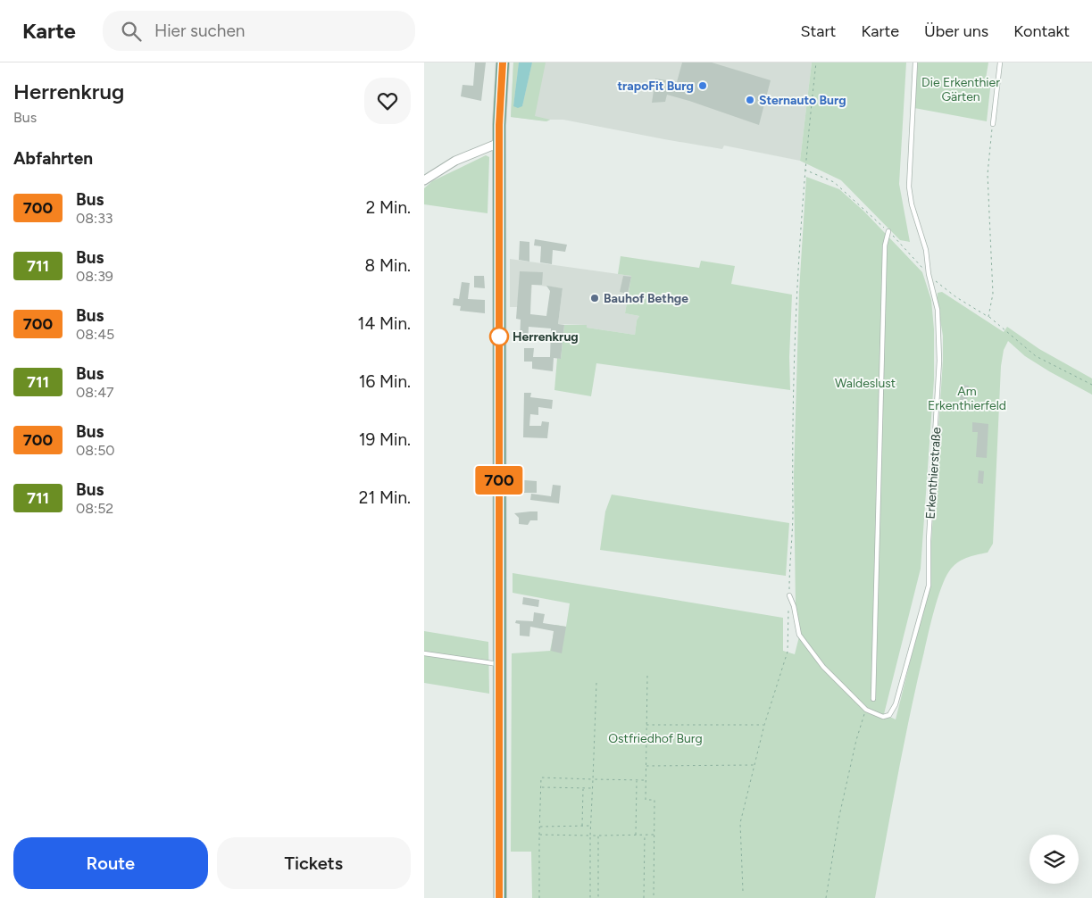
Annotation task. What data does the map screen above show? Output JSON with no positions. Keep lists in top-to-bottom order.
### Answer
{
  "streets": {
    "lane": ["Erkenthierstraße"]
  },
  "parks": [
    "Die Erkenthier Gärten",
    "Waldeslust",
    "Am Erkenthierfeld",
    "Ostfriedhof Burg"
  ],
  "places": [
    "trapoFit Burg",
    "Sternauto Burg",
    "Bauhof Bethge",
    "Herrenkrug"
  ],
  "lines": ["bus line 700"],
  "page": {
    "header": "Karte",
    "search": "Hier suchen",
    "nav": [
      "Start",
      "Karte",
      "Über uns",
      "Kontakt"
    ],
    "heading": [
      ["Herrenkrug", "Bus"],
      "Abfahrten"
    ],
    "on_map": "700",
    "list": [
      {
        "mark": "700",
        "name": "Bus",
        "note": "08:33",
        "value": "2 Min."
      },
      {
        "mark": "711",
        "name": "Bus",
        "note": "08:39",
        "value": "8 Min."
      },
      {
        "mark": "700",
        "name": "Bus",
        "note": "08:45",
        "value": "14 Min."
      },
      {
        "mark": "711",
        "name": "Bus",
        "note": "08:47",
        "value": "16 Min."
      },
      {
        "mark": "700",
        "name": "Bus",
        "note": "08:50",
        "value": "19 Min."
      },
      {
        "mark": "711",
        "name": "Bus",
        "note": "08:52",
        "value": "21 Min."
      }
    ],
    "buttons": ["Route", "Tickets"]
  }
}
